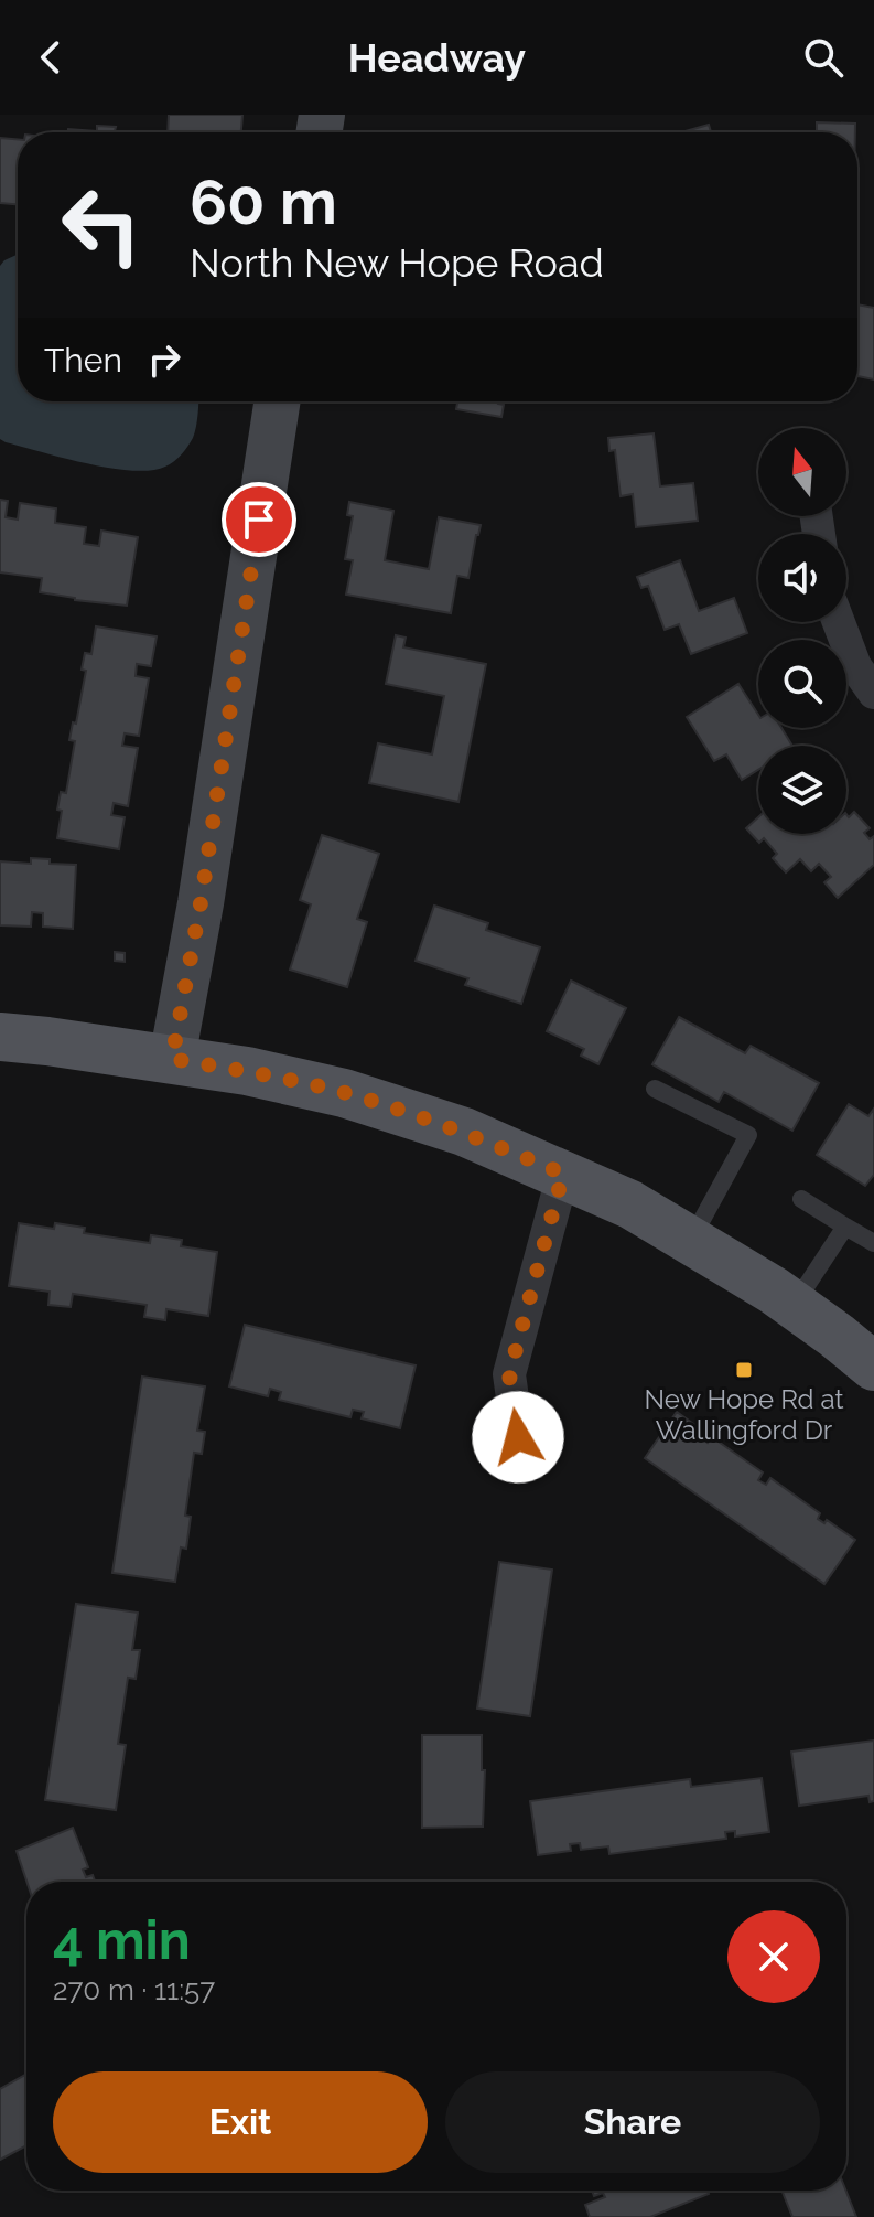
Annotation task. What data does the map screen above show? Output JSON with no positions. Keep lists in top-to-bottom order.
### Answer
{
  "places": {
    "transit": ["New Hope Rd at Wallingford Dr"]
  },
  "north": "top",
  "page": {
    "header": "Headway",
    "turn": ["60 m", "North New Hope Road"],
    "then": "Then",
    "heading": ["4 min", "270 m · 11:57"],
    "buttons": ["Exit", "Share"]
  }
}
